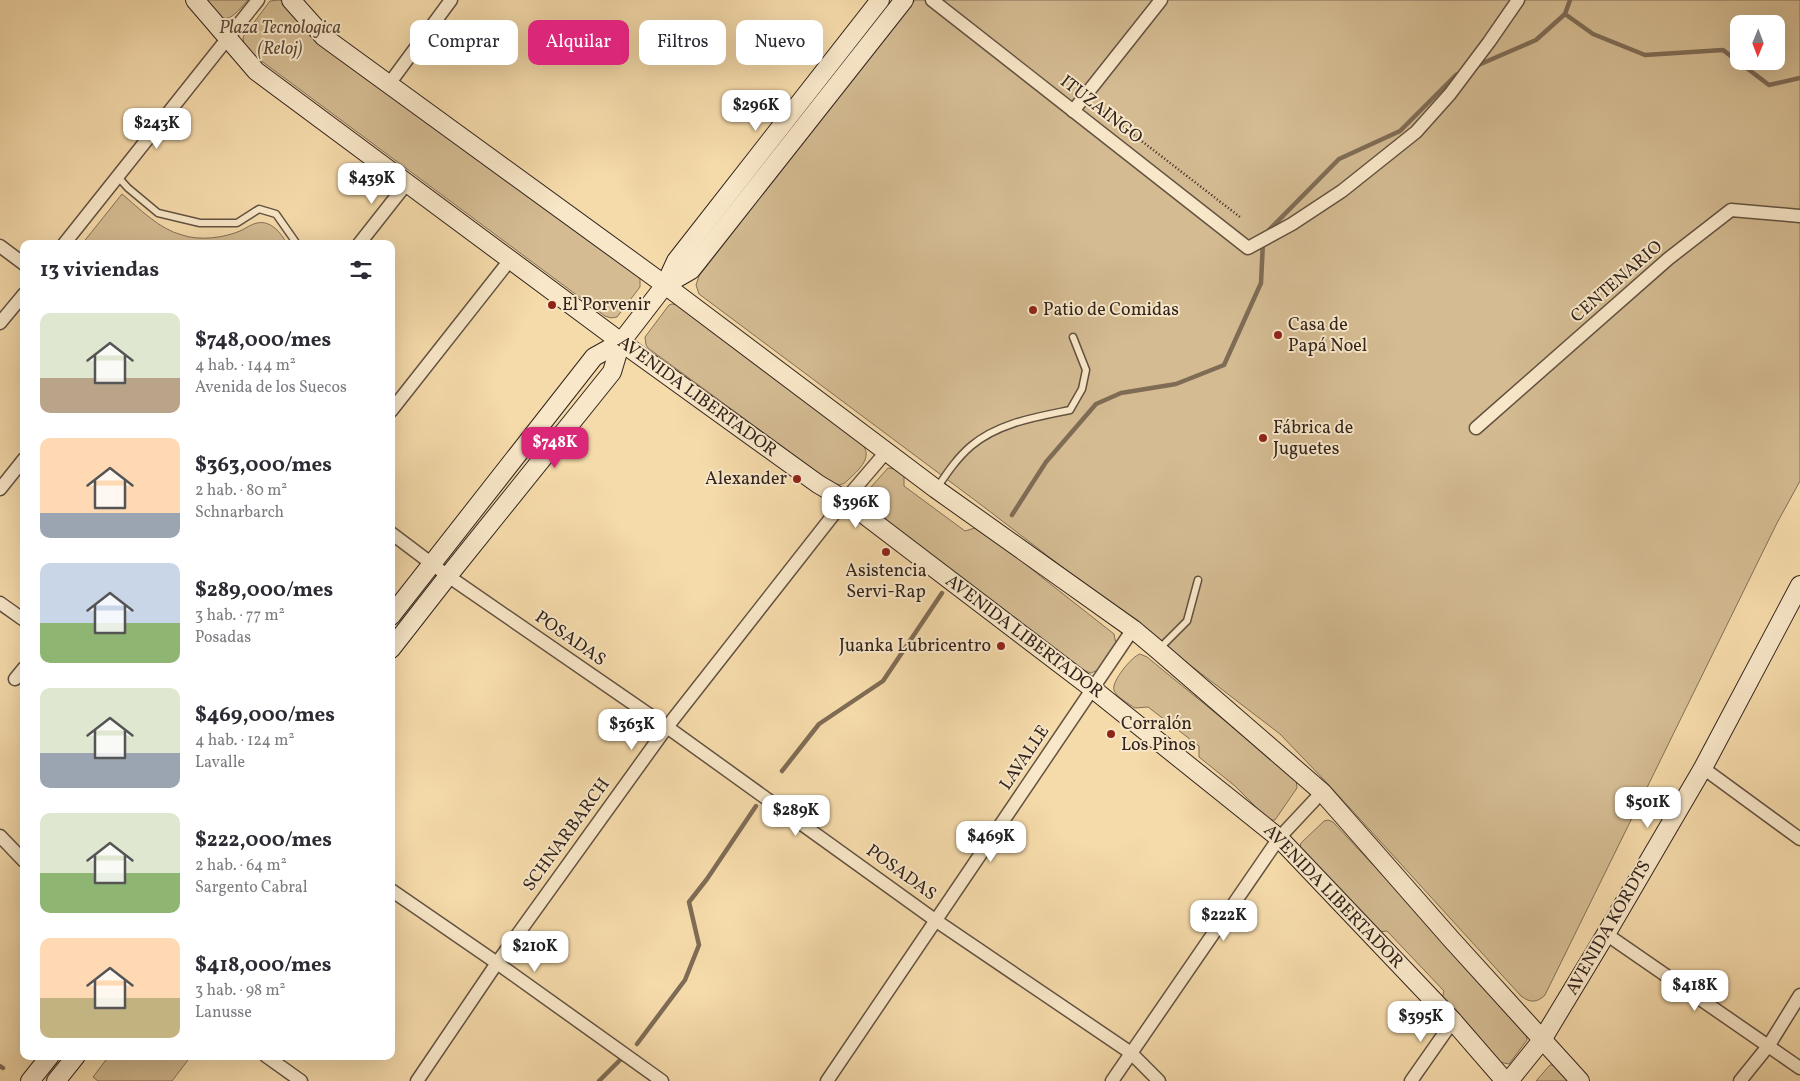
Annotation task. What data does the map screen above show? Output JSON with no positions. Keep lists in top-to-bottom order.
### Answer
{
  "streets": {
    "main road": ["AVENIDA LIBERTADOR", "AVENIDA KORDTS"],
    "street": [
      "ITUZAINGO",
      "CENTENARIO",
      "POSADAS",
      "LAVALLE",
      "SCHNARBARCH"
    ]
  },
  "crossings": [
    ["AVENIDA LIBERTADOR", "LAVALLE"],
    ["AVENIDA LIBERTADOR", "SCHNARBARCH"],
    ["AVENIDA LIBERTADOR", "AVENIDA KORDTS"],
    ["POSADAS", "LAVALLE"],
    ["POSADAS", "SCHNARBARCH"]
  ],
  "parks": ["Plaza Tecnologica (Reloj)"],
  "places": [
    "El Porvenir",
    "Patio de Comidas",
    "Casa de Papá Noel",
    "Fábrica de Juguetes",
    "Alexander",
    "Asistencia Servi-Rap",
    "Juanka Lubricentro",
    "Corralón Los Pinos"
  ],
  "north": "bottom",
  "page": {
    "chip": [
      "Comprar",
      "Alquilar",
      "Filtros",
      "Nuevo"
    ],
    "price": [
      "$296K",
      "$243K",
      "$439K",
      "$748K",
      "$396K",
      "$363K",
      "$501K",
      "$289K",
      "$469K",
      "$222K",
      "$210K",
      "$418K",
      "$395K"
    ],
    "heading": "13 viviendas",
    "list": [
      {
        "name": "$748,000/mes",
        "note": "4 hab. · 144 m² · Avenida de los Suecos"
      },
      {
        "name": "$363,000/mes",
        "note": "2 hab. · 80 m² · Schnarbarch"
      },
      {
        "name": "$289,000/mes",
        "note": "3 hab. · 77 m² · Posadas"
      },
      {
        "name": "$469,000/mes",
        "note": "4 hab. · 124 m² · Lavalle"
      },
      {
        "name": "$222,000/mes",
        "note": "2 hab. · 64 m² · Sargento Cabral"
      },
      {
        "name": "$418,000/mes",
        "note": "3 hab. · 98 m² · Lanusse"
      }
    ]
  }
}
